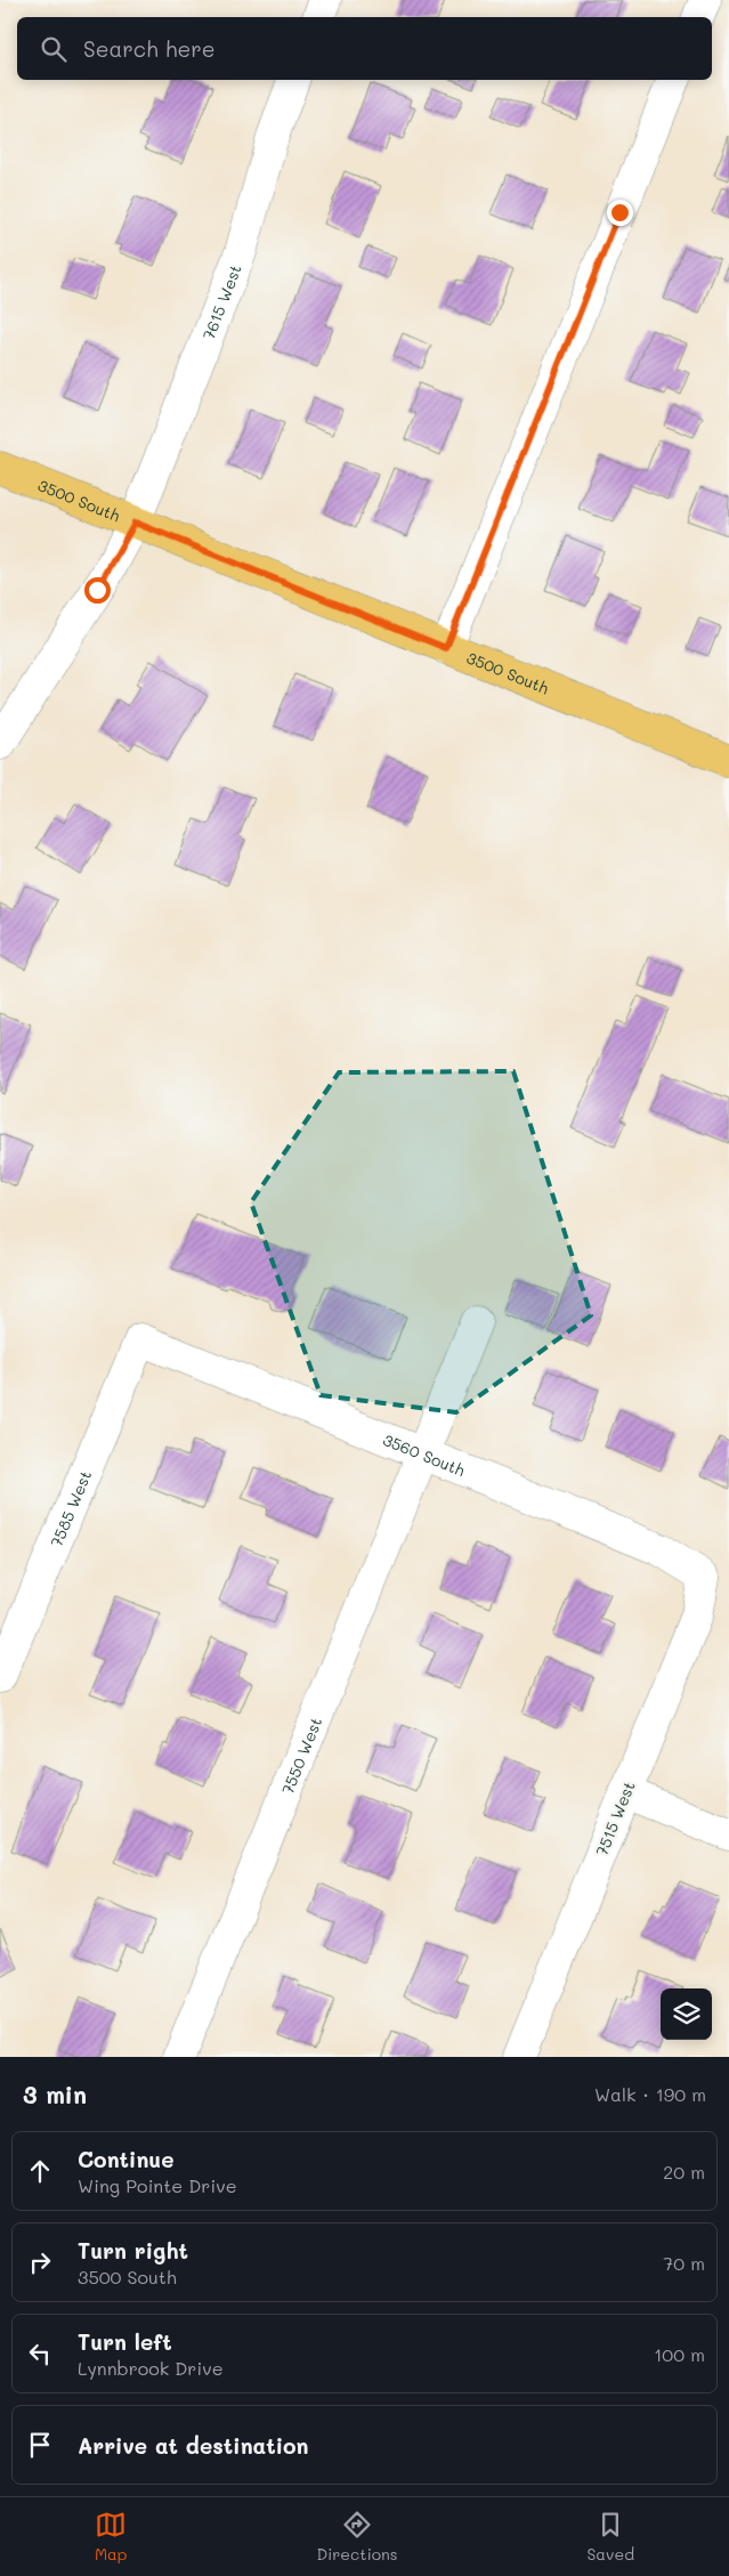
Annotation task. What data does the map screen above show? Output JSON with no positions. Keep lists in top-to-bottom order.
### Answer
{
  "streets": {
    "main road": ["3500 South"],
    "street": [
      "7615 West",
      "3560 South",
      "7585 West",
      "7550 West",
      "7515 West"
    ]
  },
  "crossings": [
    ["7615 West", "3500 South"],
    ["3560 South", "7585 West"],
    ["3560 South", "7550 West"],
    ["3560 South", "7515 West"]
  ],
  "page": {
    "search": "Search here",
    "heading": ["3 min", "Walk · 190 m"],
    "list": [
      ["Continue", "Wing Pointe Drive", "20 m"],
      ["Turn right", "3500 South", "70 m"],
      ["Turn left", "Lynnbrook Drive", "100 m"],
      "Arrive at destination"
    ],
    "nav": ["Map", "Directions", "Saved"]
  }
}
